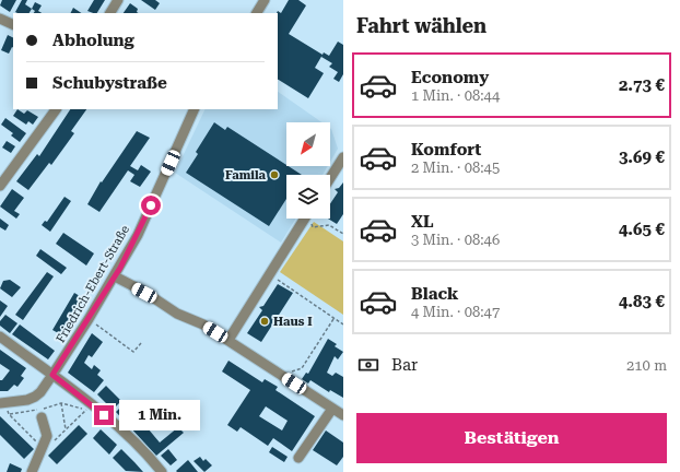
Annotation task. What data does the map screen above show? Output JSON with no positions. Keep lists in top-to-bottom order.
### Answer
{
  "streets": {
    "street": ["Friedrich-Ebert-Straße"]
  },
  "places": ["Famila", "Haus I"],
  "north": "bottom left",
  "page": {
    "heading": "Fahrt wählen",
    "banner": ["Abholung", "Schubystraße"],
    "list": [
      {
        "name": "Economy",
        "note": "1 Min. · 08:44",
        "value": "2.73 €"
      },
      {
        "name": "Komfort",
        "note": "2 Min. · 08:45",
        "value": "3.69 €"
      },
      {
        "name": "XL",
        "note": "3 Min. · 08:46",
        "value": "4.65 €"
      },
      {
        "name": "Black",
        "note": "4 Min. · 08:47",
        "value": "4.83 €"
      }
    ],
    "pay": ["Bar", "210 m"],
    "bubble": "1 Min.",
    "buttons": "Bestätigen"
  }
}
